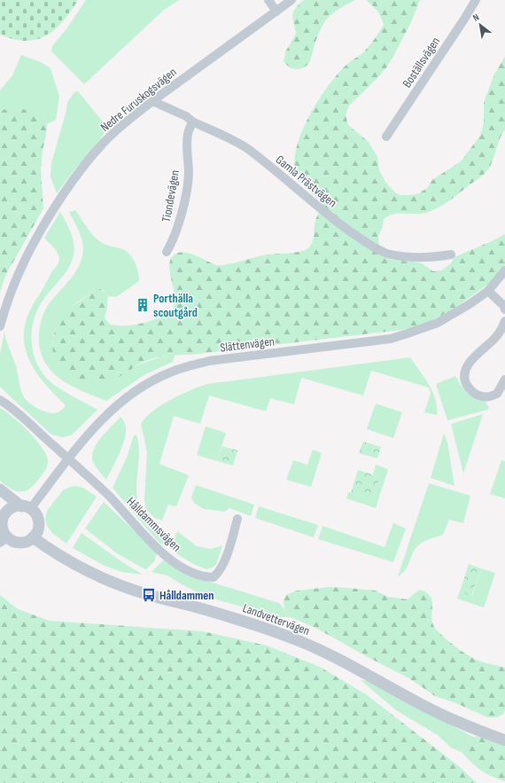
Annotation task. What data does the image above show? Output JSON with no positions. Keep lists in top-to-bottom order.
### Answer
{
  "streets": {
    "street": [
      "Boställsvägen",
      "Nedre Furuskogsvägen",
      "Gamla Prästvägen",
      "Tiondevägen",
      "Slättenvägen",
      "Hålldammsvägen",
      "Landvettervägen"
    ]
  },
  "crossings": [
    ["Nedre Furuskogsvägen", "Gamla Prästvägen"],
    ["Gamla Prästvägen", "Tiondevägen"],
    ["Slättenvägen", "Hålldammsvägen"],
    ["Slättenvägen", "Landvettervägen"]
  ],
  "places": {
    "building": ["Porthälla scoutgård"],
    "bus stop": ["Hålldammen"]
  },
  "north": "top left"
}
